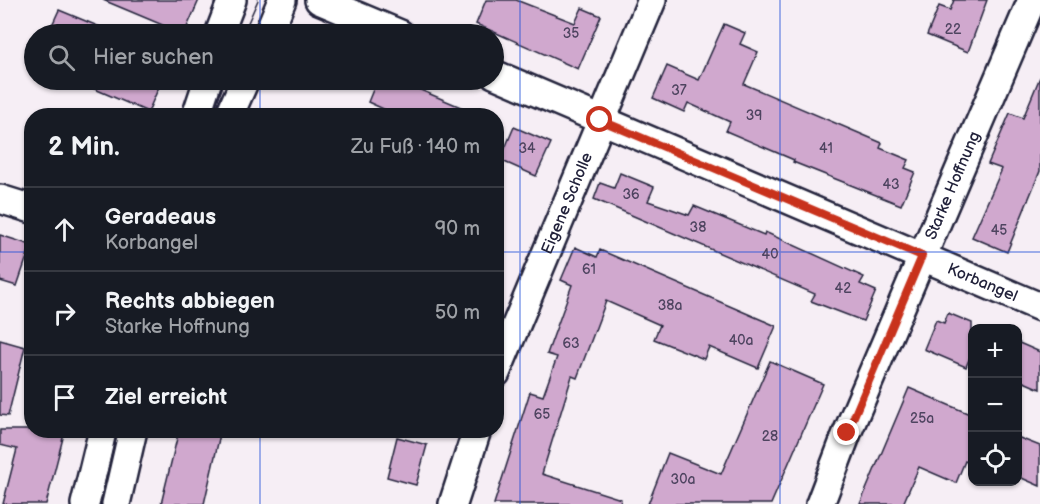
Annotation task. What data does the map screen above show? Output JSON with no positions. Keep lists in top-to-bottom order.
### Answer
{
  "streets": {
    "street": ["Starke Hoffnung", "Eigene Scholle", "Korbangel"]
  },
  "crossings": [
    ["Starke Hoffnung", "Korbangel"],
    ["Eigene Scholle", "Korbangel"]
  ],
  "house_numbers": [
    "22",
    "35",
    "37",
    "39",
    "34",
    "41",
    "43",
    "36",
    "38",
    "45",
    "40",
    "61",
    "42",
    "38a",
    "40a",
    "63",
    "65",
    "25a",
    "28",
    "30a"
  ],
  "page": {
    "search": "Hier suchen",
    "heading": ["2 Min.", "Zu Fuß · 140 m"],
    "list": [
      ["Geradeaus", "Korbangel", "90 m"],
      ["Rechts abbiegen", "Starke Hoffnung", "50 m"],
      "Ziel erreicht"
    ],
    "map_buttons": ["+", "−"]
  }
}
